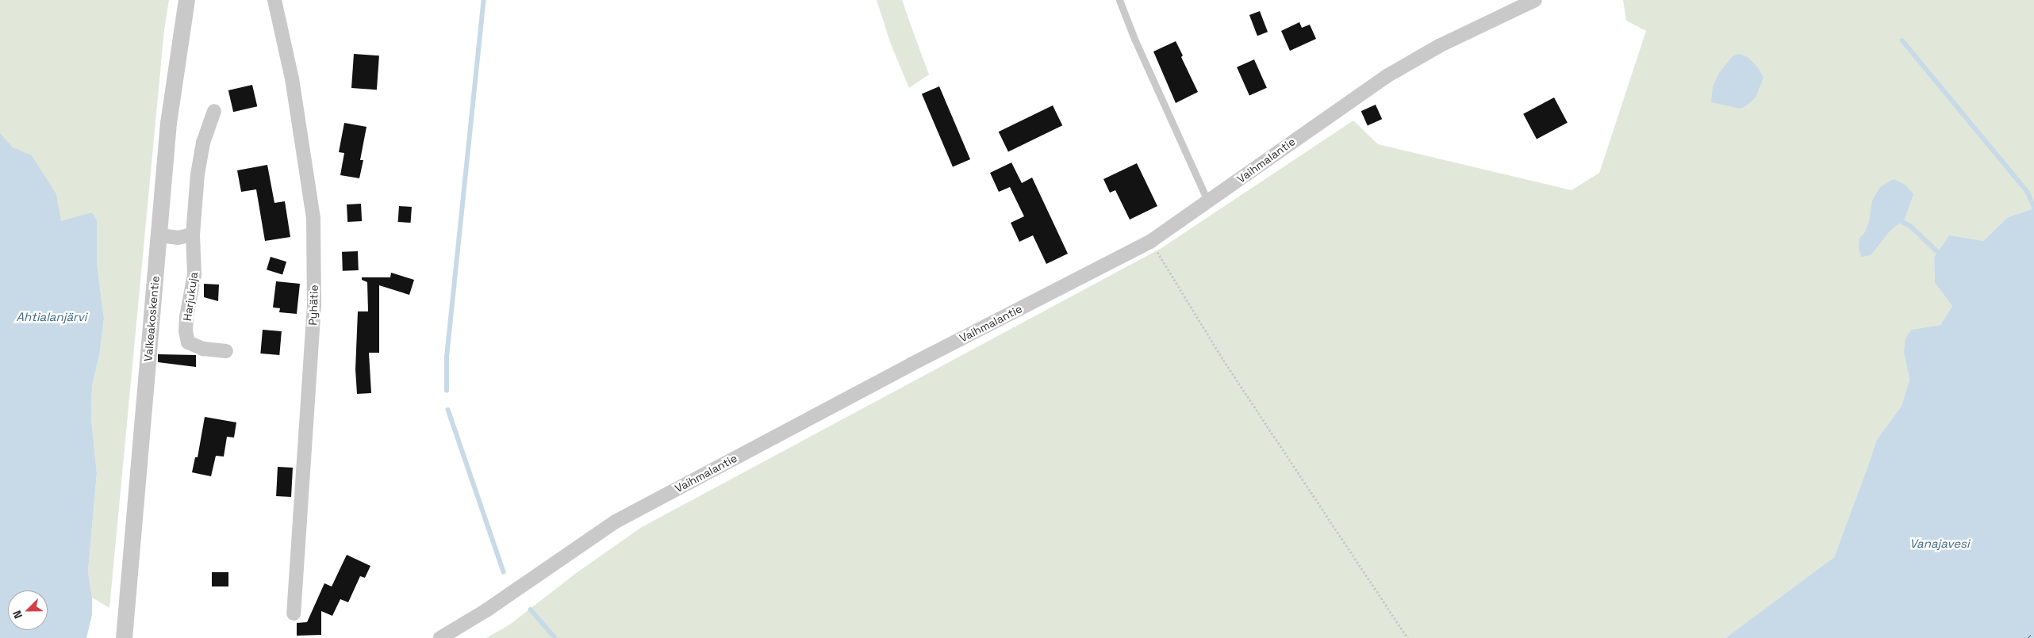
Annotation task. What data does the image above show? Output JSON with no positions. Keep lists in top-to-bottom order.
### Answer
{
  "streets": {
    "street": [
      "Vaihmalantie",
      "Harjukuja",
      "Pyhätie",
      "Valkeakoskentie"
    ]
  },
  "water": ["Ahtialanjärvi", "Vanajavesi"],
  "north": "bottom left"
}
